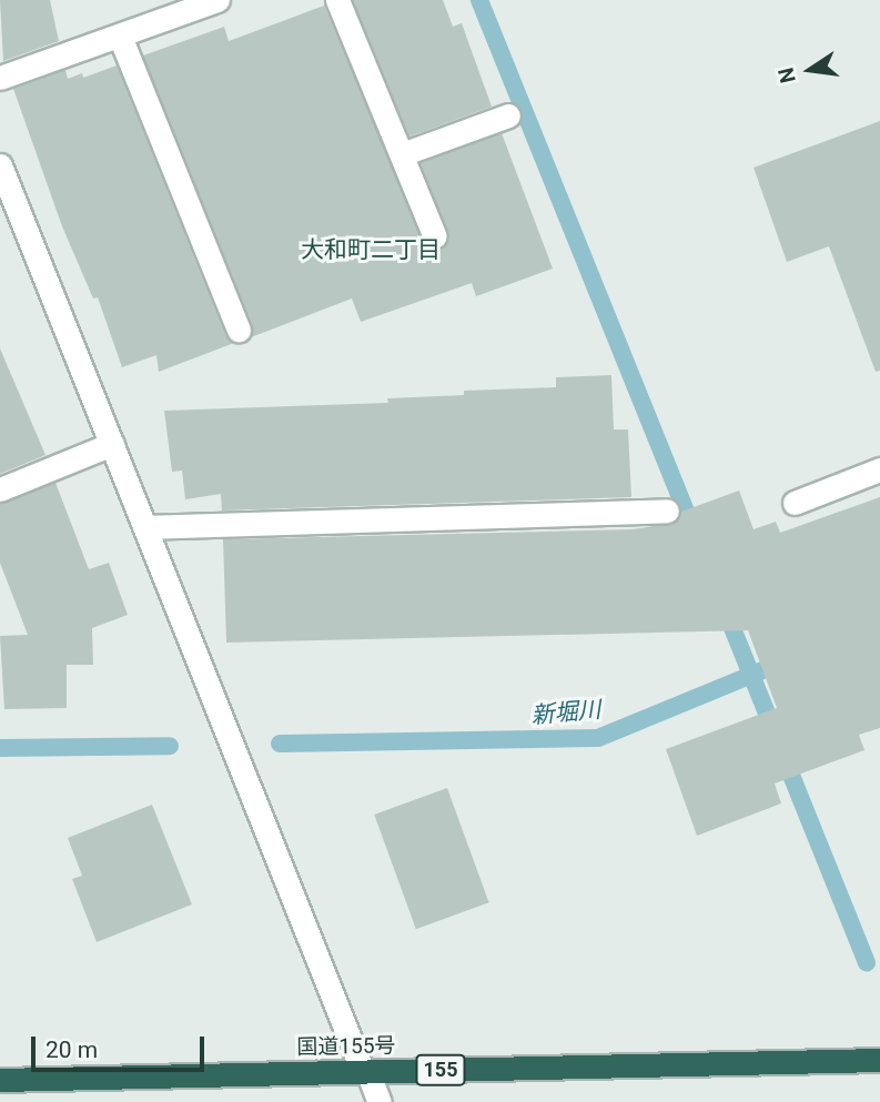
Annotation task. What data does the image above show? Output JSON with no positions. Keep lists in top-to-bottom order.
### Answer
{
  "streets": {
    "highway": ["国道155号", "155"]
  },
  "districts": ["大和町二丁目"],
  "water": ["新堀川"],
  "scale_bar": "20 m",
  "north": "left"
}
